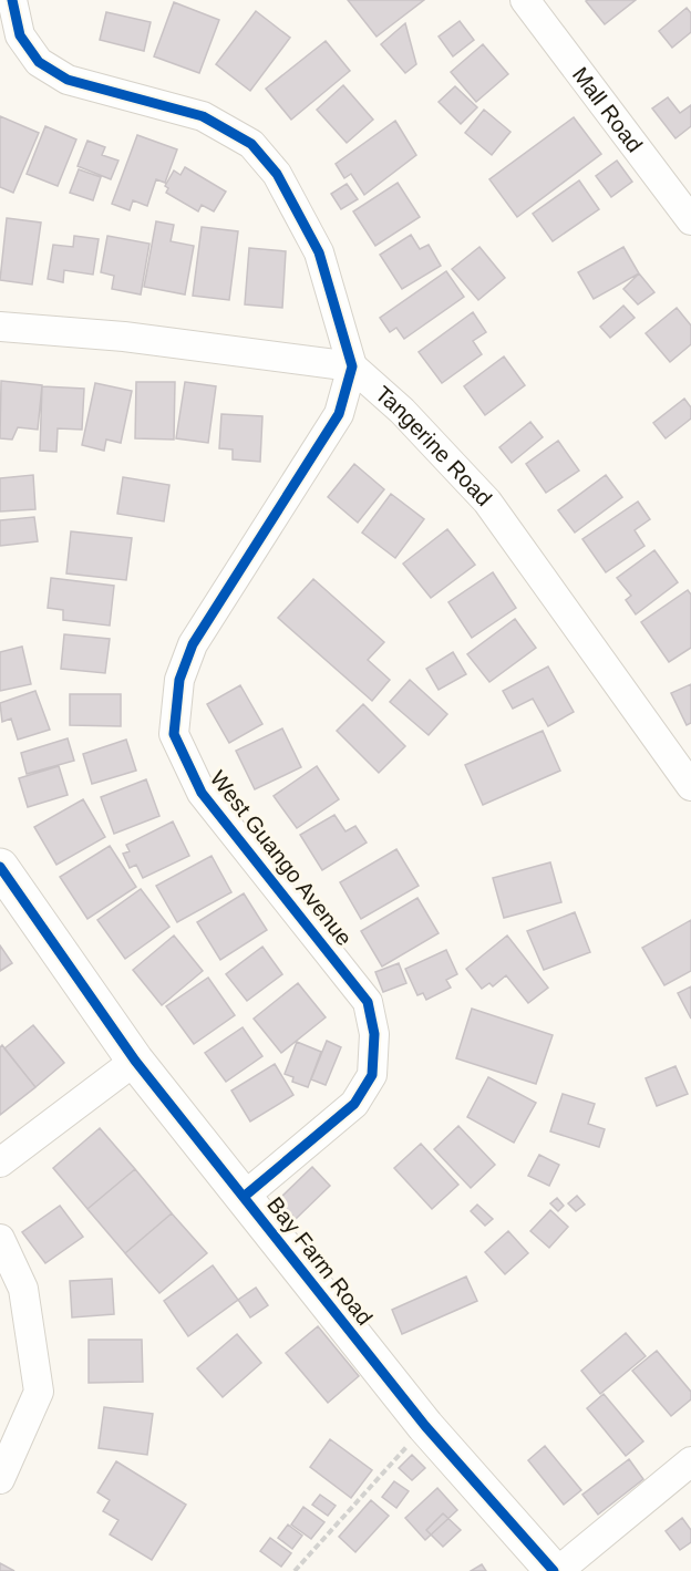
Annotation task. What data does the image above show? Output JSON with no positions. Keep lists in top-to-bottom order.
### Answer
{
  "streets": {
    "street": [
      "Mall Road",
      "Tangerine Road",
      "West Guango Avenue",
      "Bay Farm Road"
    ]
  },
  "crossings": [
    ["Tangerine Road", "West Guango Avenue"],
    ["West Guango Avenue", "Bay Farm Road"]
  ]
}
